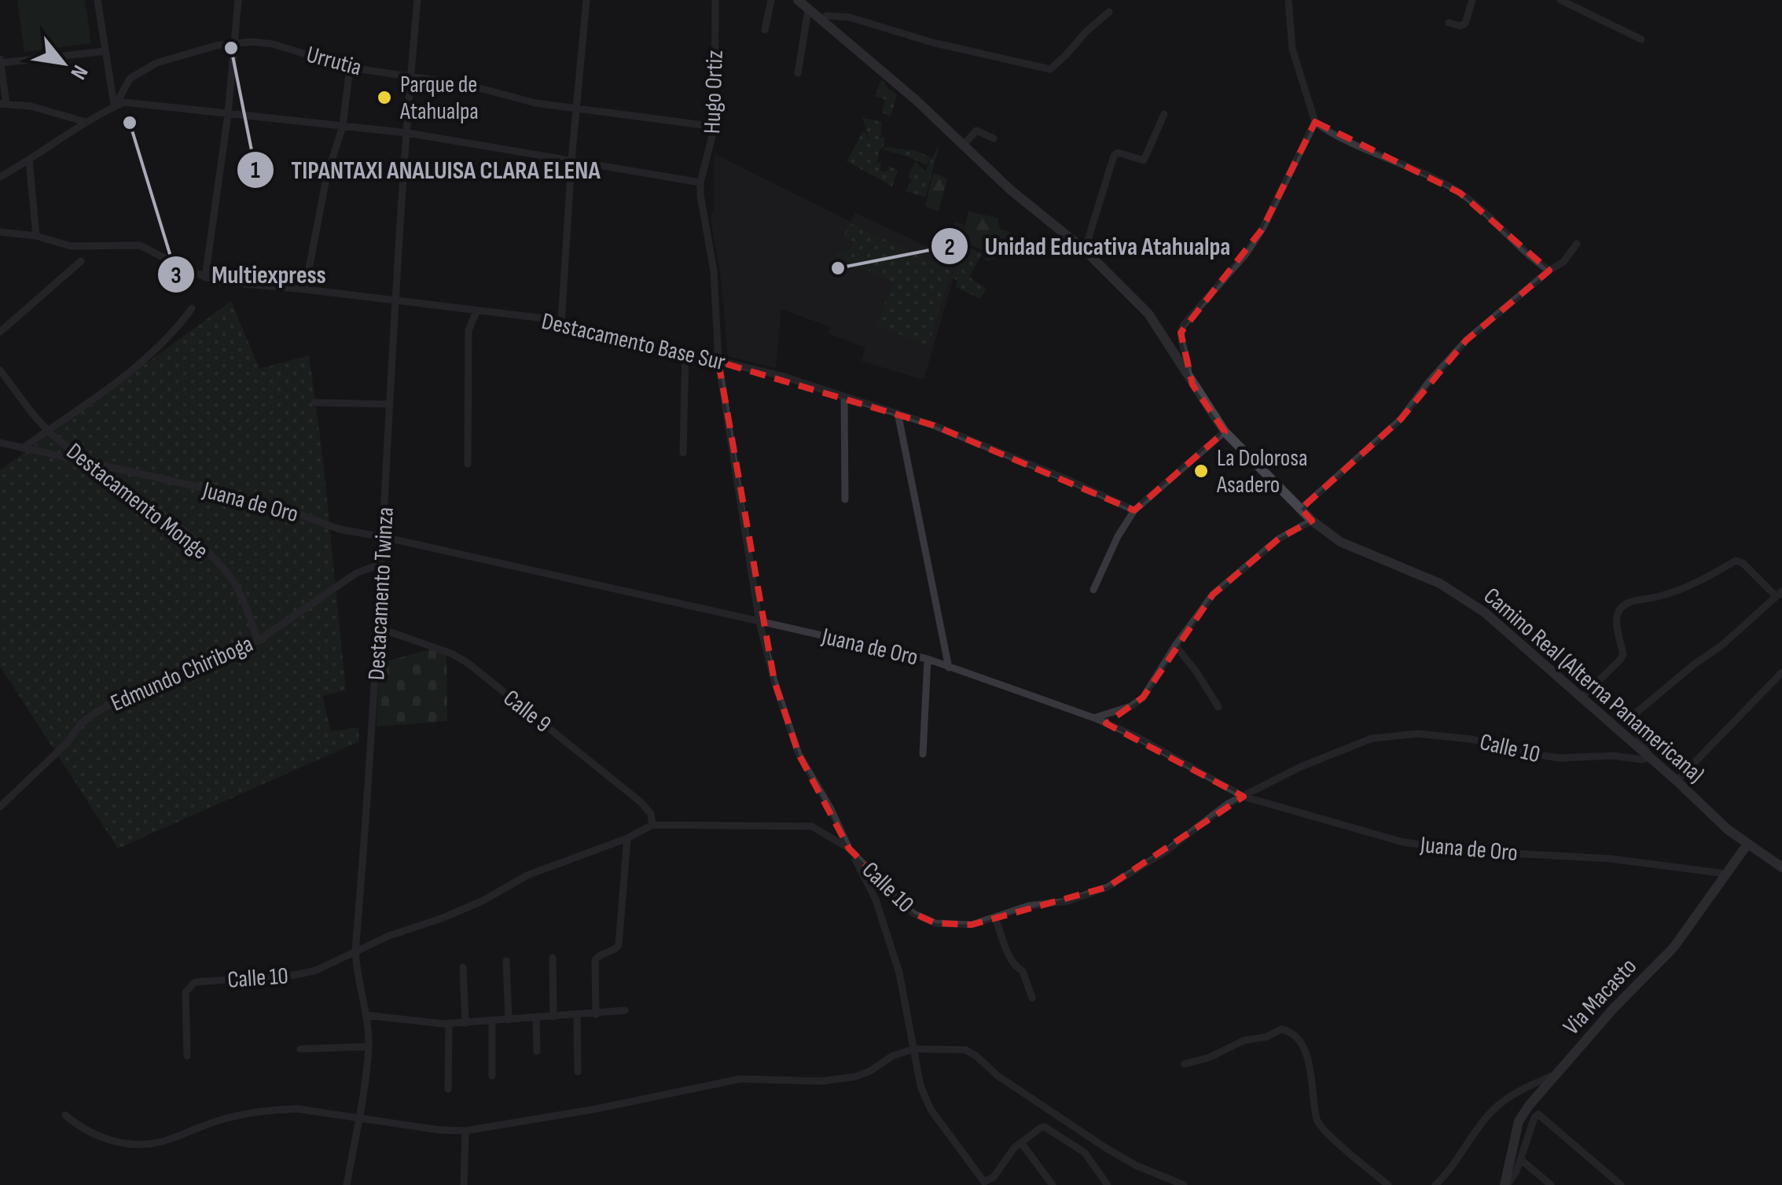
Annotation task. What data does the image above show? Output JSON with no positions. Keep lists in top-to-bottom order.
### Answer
{
  "streets": {
    "street": [
      "Urrutia",
      "Hugo Ortiz",
      "Destacamento Base Sur",
      "Destacamento Monge",
      "Juana de Oro",
      "Destacamento Twinza",
      "Edmundo Chiriboga",
      "Camino Real (Alterna Panamericana)",
      "Calle 9",
      "Calle 10",
      "Via Macasto"
    ]
  },
  "crossings": [
    ["Urrutia", "Hugo Ortiz"],
    ["Urrutia", "Destacamento Twinza"],
    ["Hugo Ortiz", "Destacamento Base Sur"],
    ["Hugo Ortiz", "Juana de Oro"],
    ["Hugo Ortiz", "Calle 10"],
    ["Destacamento Base Sur", "Destacamento Twinza"],
    ["Destacamento Monge", "Juana de Oro"],
    ["Destacamento Monge", "Edmundo Chiriboga"],
    ["Juana de Oro", "Destacamento Twinza"],
    ["Juana de Oro", "Calle 10"],
    ["Juana de Oro", "Via Macasto"],
    ["Destacamento Twinza", "Edmundo Chiriboga"],
    ["Destacamento Twinza", "Calle 9"],
    ["Destacamento Twinza", "Calle 10"],
    ["Camino Real (Alterna Panamericana)", "Calle 10"],
    ["Camino Real (Alterna Panamericana)", "Via Macasto"],
    ["Calle 9", "Calle 10"]
  ],
  "places": [
    "TIPANTAXI ANALUISA CLARA ELENA",
    "Parque de Atahualpa",
    "Multiexpress",
    "Unidad Educativa Atahualpa",
    "La Dolorosa Asadero"
  ],
  "north": "bottom right"
}
